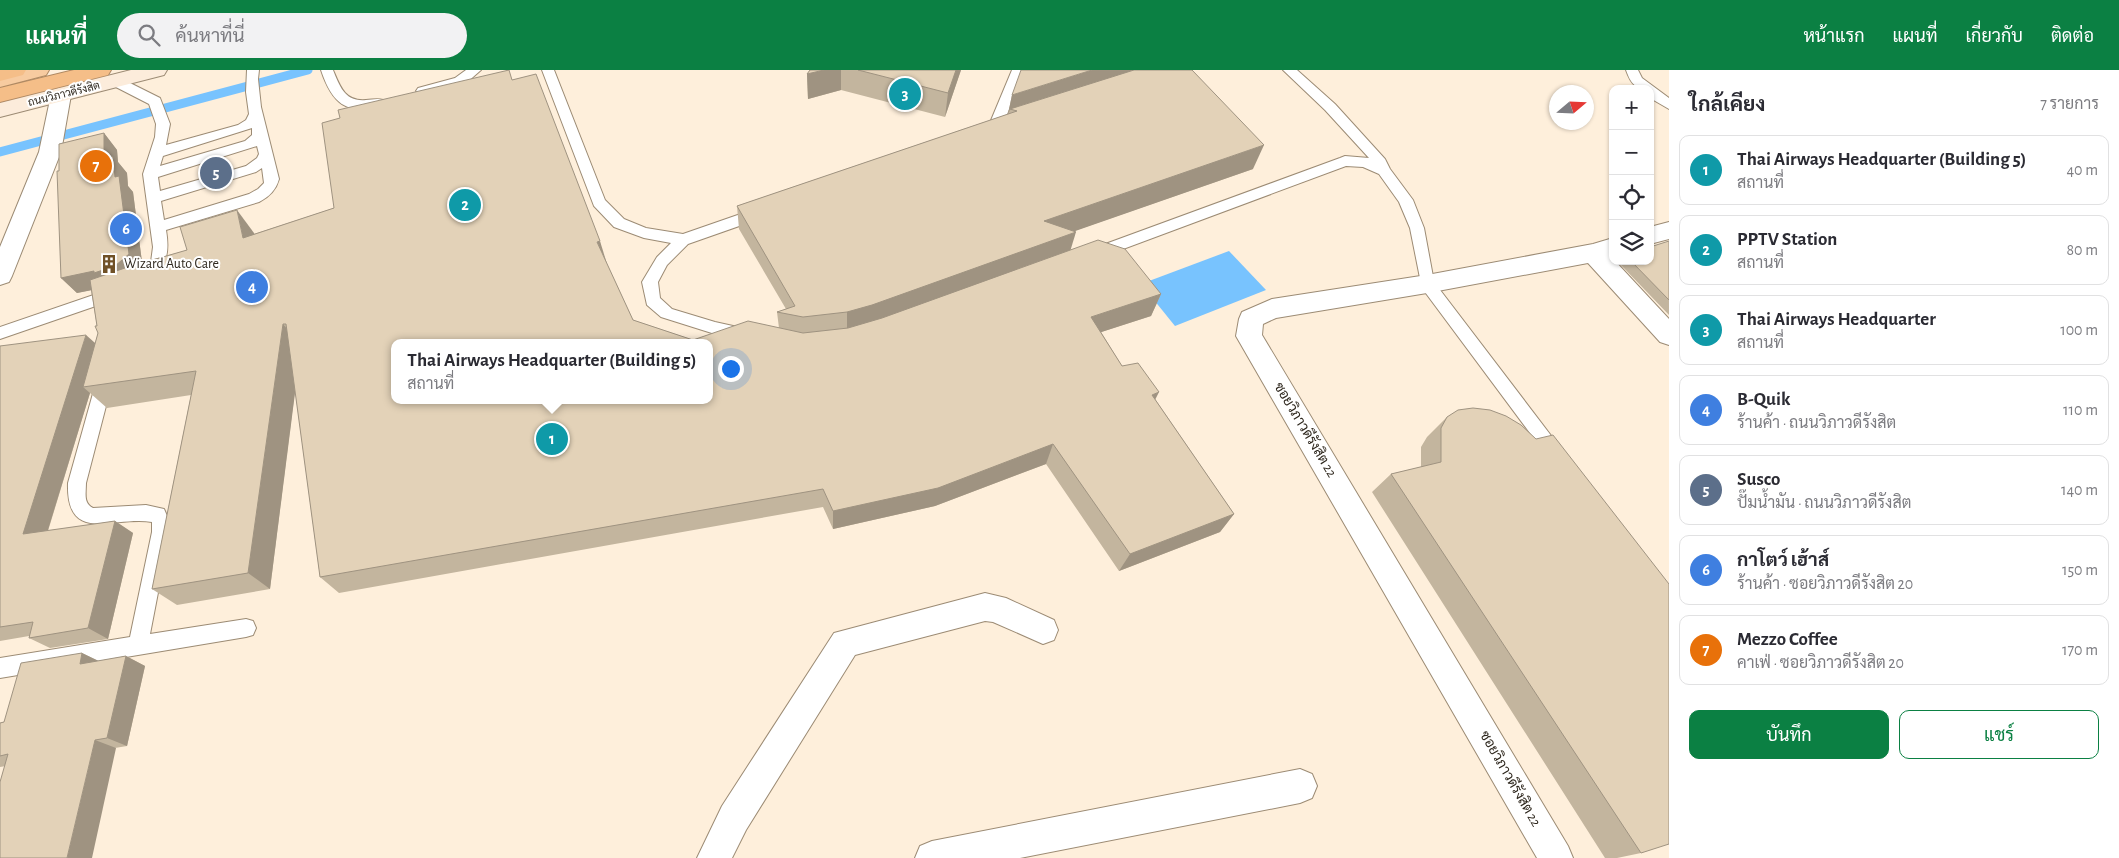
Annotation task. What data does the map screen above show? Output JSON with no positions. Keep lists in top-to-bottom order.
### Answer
{
  "streets": {
    "main road": ["ถนนวิภาวดีรังสิต"],
    "street": ["ซอยวิภาวดีรังสิต 22"]
  },
  "places": {
    "building": ["Wizard Auto Care"]
  },
  "north": "right",
  "page": {
    "header": "แผนที่",
    "search": "ค้นหาที่นี่",
    "nav": [
      "หน้าแรก",
      "แผนที่",
      "เกี่ยวกับ",
      "ติดต่อ"
    ],
    "heading": ["ใกล้เคียง", "7 รายการ"],
    "pins": [
      "3",
      "7",
      "5",
      "2",
      "6",
      "4",
      "1"
    ],
    "map_buttons": ["+", "−"],
    "list": [
      {
        "mark": "1",
        "name": "Thai Airways Headquarter (Building 5)",
        "note": "สถานที่",
        "value": "40 m"
      },
      {
        "mark": "2",
        "name": "PPTV Station",
        "note": "สถานที่",
        "value": "80 m"
      },
      {
        "mark": "3",
        "name": "Thai Airways Headquarter",
        "note": "สถานที่",
        "value": "100 m"
      },
      {
        "mark": "4",
        "name": "B-Quik",
        "note": "ร้านค้า · ถนนวิภาวดีรังสิต",
        "value": "110 m"
      },
      {
        "mark": "5",
        "name": "Susco",
        "note": "ปั๊มน้ำมัน · ถนนวิภาวดีรังสิต",
        "value": "140 m"
      },
      {
        "mark": "6",
        "name": "กาโตว์ เฮ้าส์",
        "note": "ร้านค้า · ซอยวิภาวดีรังสิต 20",
        "value": "150 m"
      },
      {
        "mark": "7",
        "name": "Mezzo Coffee",
        "note": "คาเฟ่ · ซอยวิภาวดีรังสิต 20",
        "value": "170 m"
      }
    ],
    "popup": ["Thai Airways Headquarter (Building 5)", "สถานที่"],
    "buttons": ["บันทึก", "แชร์"]
  }
}
